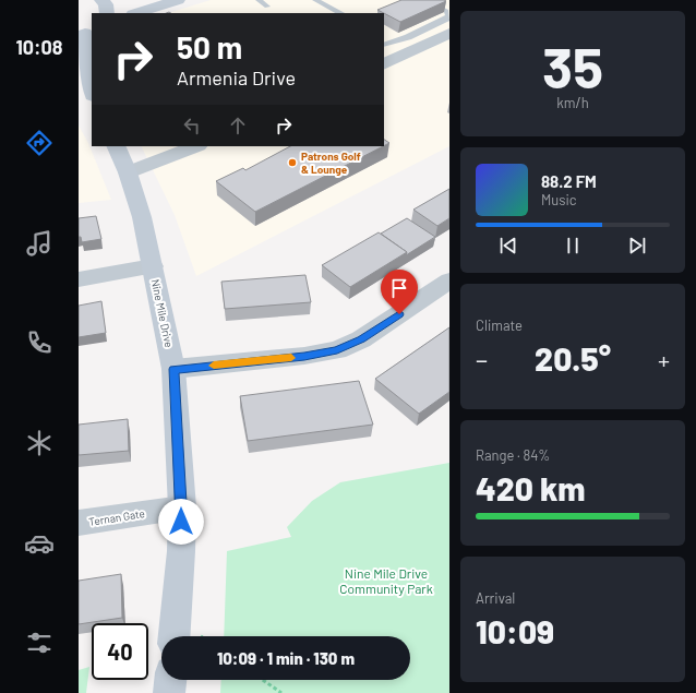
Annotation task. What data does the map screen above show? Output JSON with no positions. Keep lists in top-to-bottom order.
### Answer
{
  "streets": {
    "street": ["Nine Mile Drive", "Ternan Gate"]
  },
  "crossings": [
    ["Nine Mile Drive", "Ternan Gate"]
  ],
  "parks": ["Nine Mile Drive Community Park"],
  "places": ["Patrons Golf & Lounge"],
  "page": {
    "tabs": "10:08",
    "tile": [
      ["35", "km/h"],
      "Climate",
      ["Range · 84%", "420 km"],
      ["Arrival", "10:09"]
    ],
    "turn": ["50 m", "Armenia Drive"],
    "song": ["88.2 FM", "Music"],
    "heat": ["−", "20.5°", "+"],
    "limit": "40",
    "trip": "10:09 · 1 min · 130 m"
  }
}
